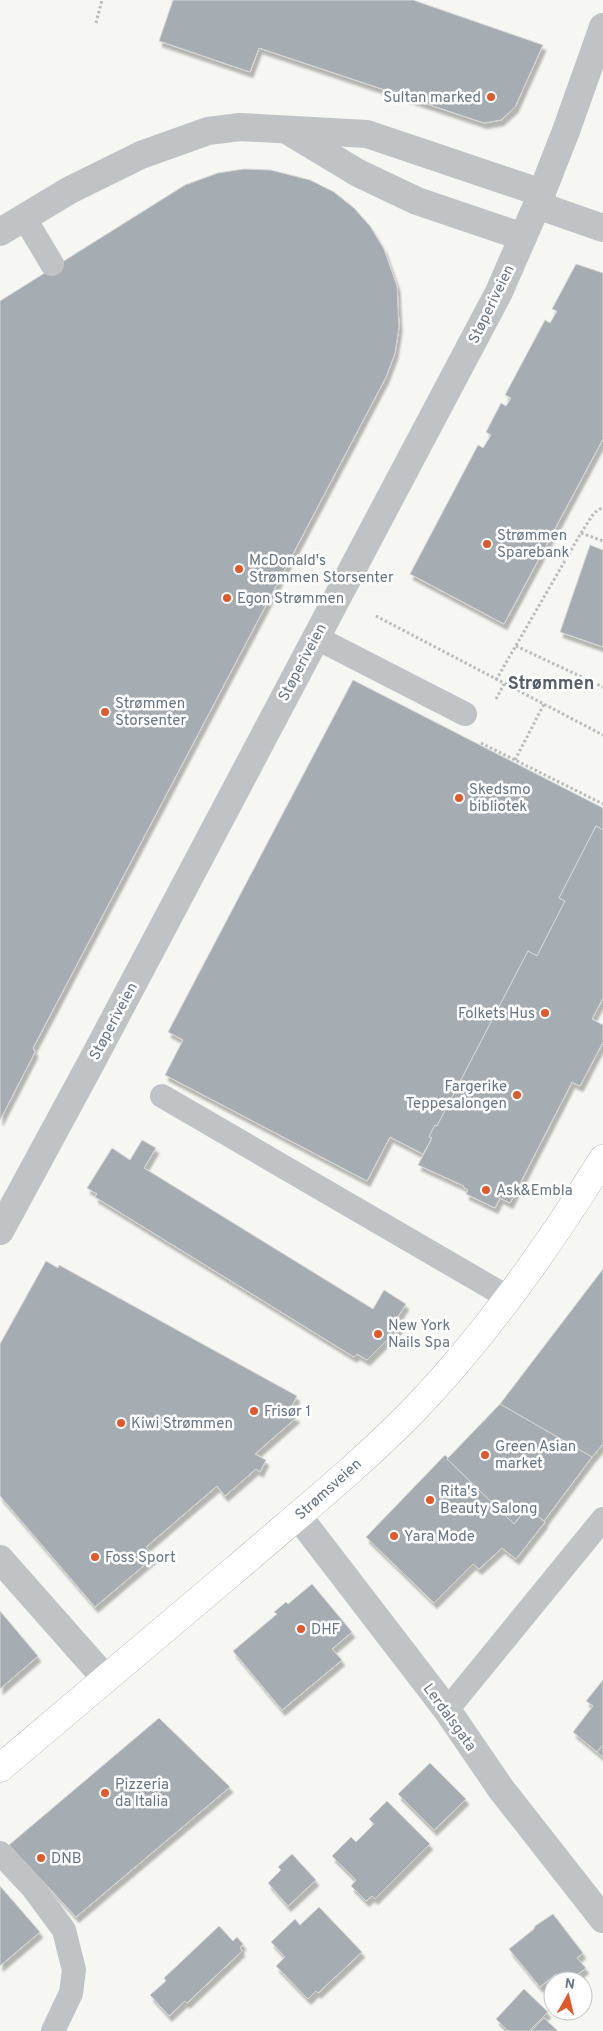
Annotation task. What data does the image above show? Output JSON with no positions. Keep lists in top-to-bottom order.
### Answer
{
  "streets": {
    "main road": ["Strømsveien"],
    "street": ["Støperiveien", "Lerdalsgata"]
  },
  "crossings": [
    ["Strømsveien", "Lerdalsgata"]
  ],
  "districts": ["Strømmen"],
  "places": [
    "Sultan marked",
    "Strømmen Sparebank",
    "McDonald's Strømmen Storsenter",
    "Egon Strømmen",
    "Strømmen Storsenter",
    "Skedsmo bibliotek",
    "Folkets Hus",
    "Fargerike Teppesalongen",
    "Ask&Embla",
    "New York Nails Spa",
    "Frisør 1",
    "Kiwi Strømmen",
    "Green Asian market",
    "Rita's Beauty Salong",
    "Yara Mode",
    "Foss Sport",
    "DHF",
    "Pizzeria da Italia",
    "DNB"
  ],
  "north": "top"
}
